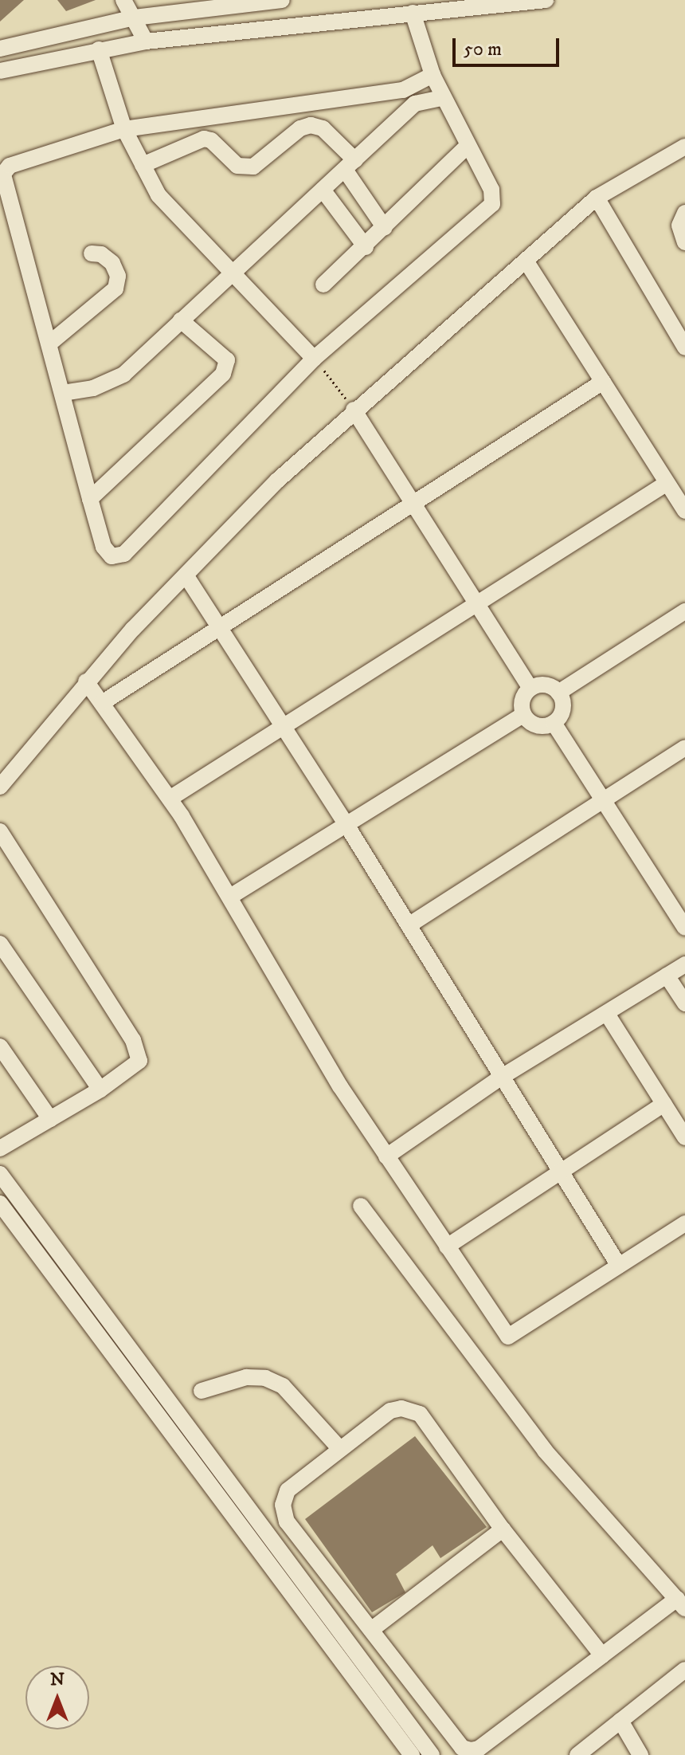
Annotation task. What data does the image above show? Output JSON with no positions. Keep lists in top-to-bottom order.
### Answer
{
  "scale_bar": "50 m",
  "north": "top"
}
